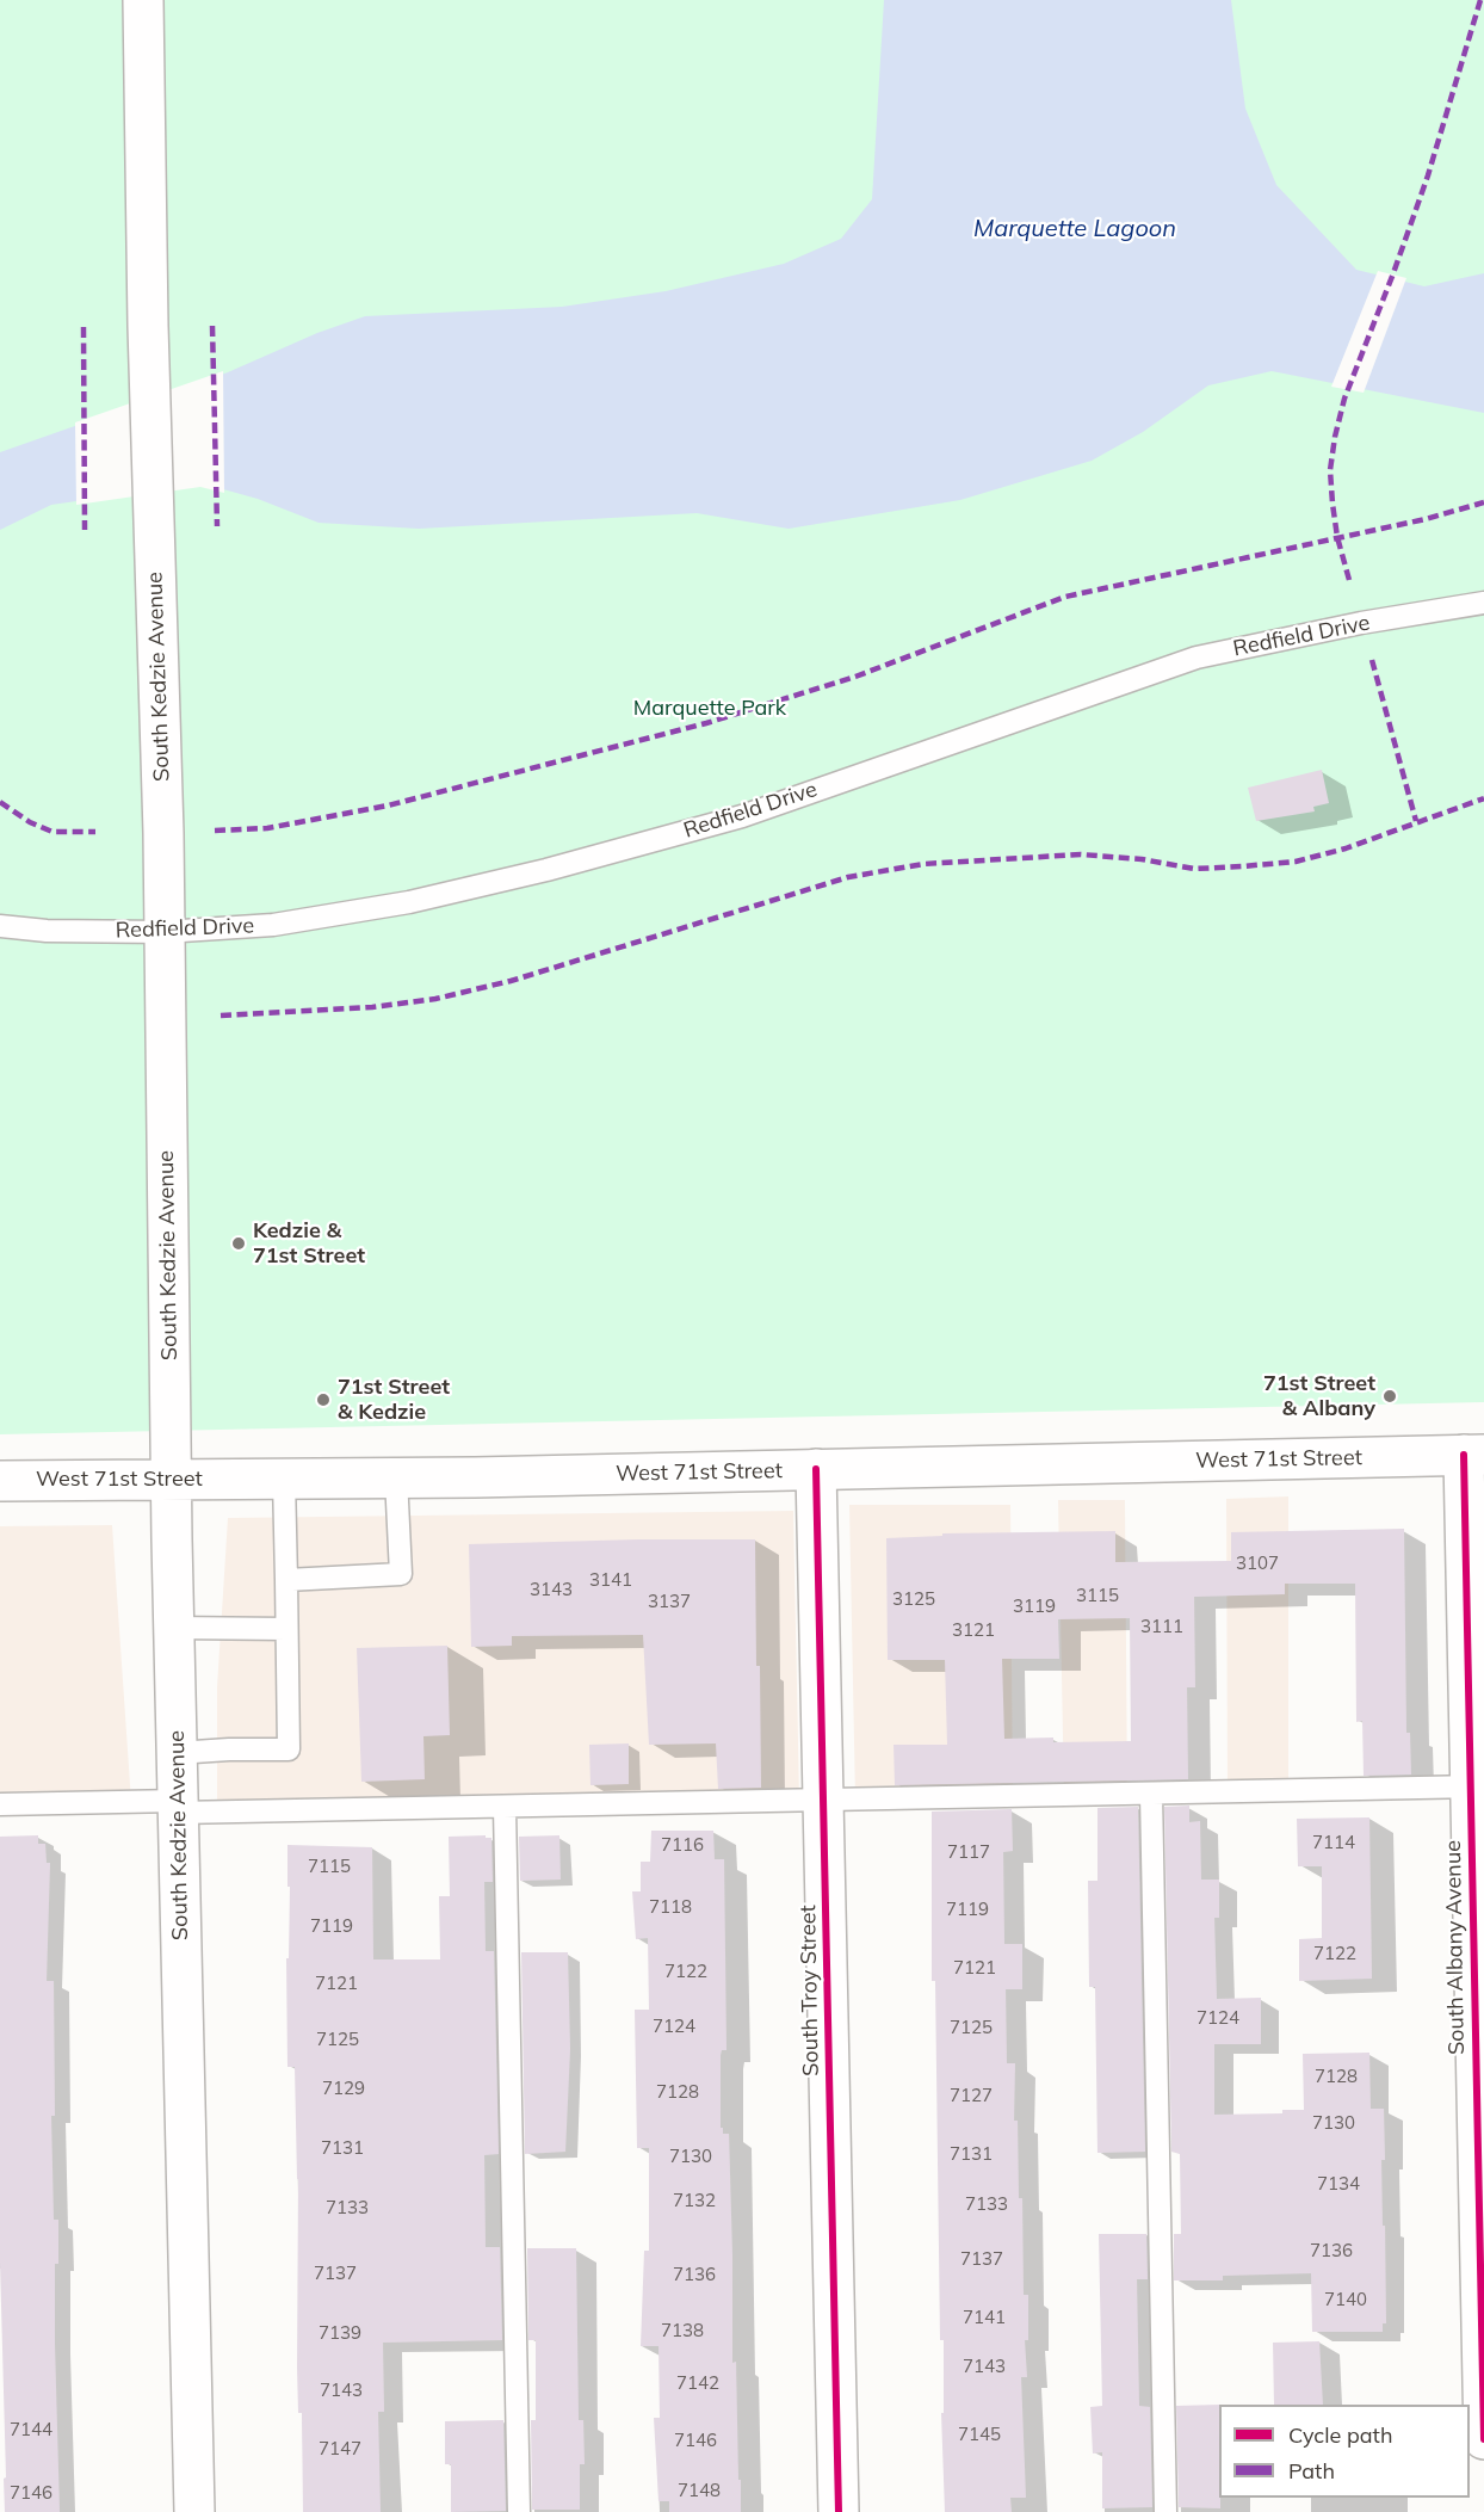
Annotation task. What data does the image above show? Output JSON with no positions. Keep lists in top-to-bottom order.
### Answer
{
  "streets": {
    "main road": [
      "South Kedzie Avenue",
      "West 71st Street",
      "South Albany Avenue",
      "South Troy Street"
    ],
    "lane": ["Redfield Drive"]
  },
  "crossings": [
    ["Redfield Drive", "South Kedzie Avenue"],
    ["South Kedzie Avenue", "West 71st Street"],
    ["West 71st Street", "South Albany Avenue"],
    ["West 71st Street", "South Troy Street"]
  ],
  "water": ["Marquette Lagoon"],
  "parks": ["Marquette Park"],
  "places": ["Kedzie & 71st Street", "71st Street & Albany", "71st Street & Kedzie"],
  "house_numbers": [
    "3107",
    "3141",
    "3143",
    "3115",
    "3125",
    "3137",
    "3119",
    "3111",
    "3121",
    "7114",
    "7116",
    "7117",
    "7115",
    "7118",
    "7119",
    "7119",
    "7122",
    "7121",
    "7122",
    "7121",
    "7124",
    "7124",
    "7125",
    "7125",
    "7128",
    "7129",
    "7128",
    "7127",
    "7130",
    "7131",
    "7131",
    "7130",
    "7134",
    "7132",
    "7133",
    "7133",
    "7136",
    "7137",
    "7137",
    "7136",
    "7140",
    "7141",
    "7138",
    "7139",
    "7143",
    "7142",
    "7143",
    "7144",
    "7145",
    "7146",
    "7147",
    "7148",
    "7146"
  ],
  "legend": ["Cycle path", "Path"]
}
